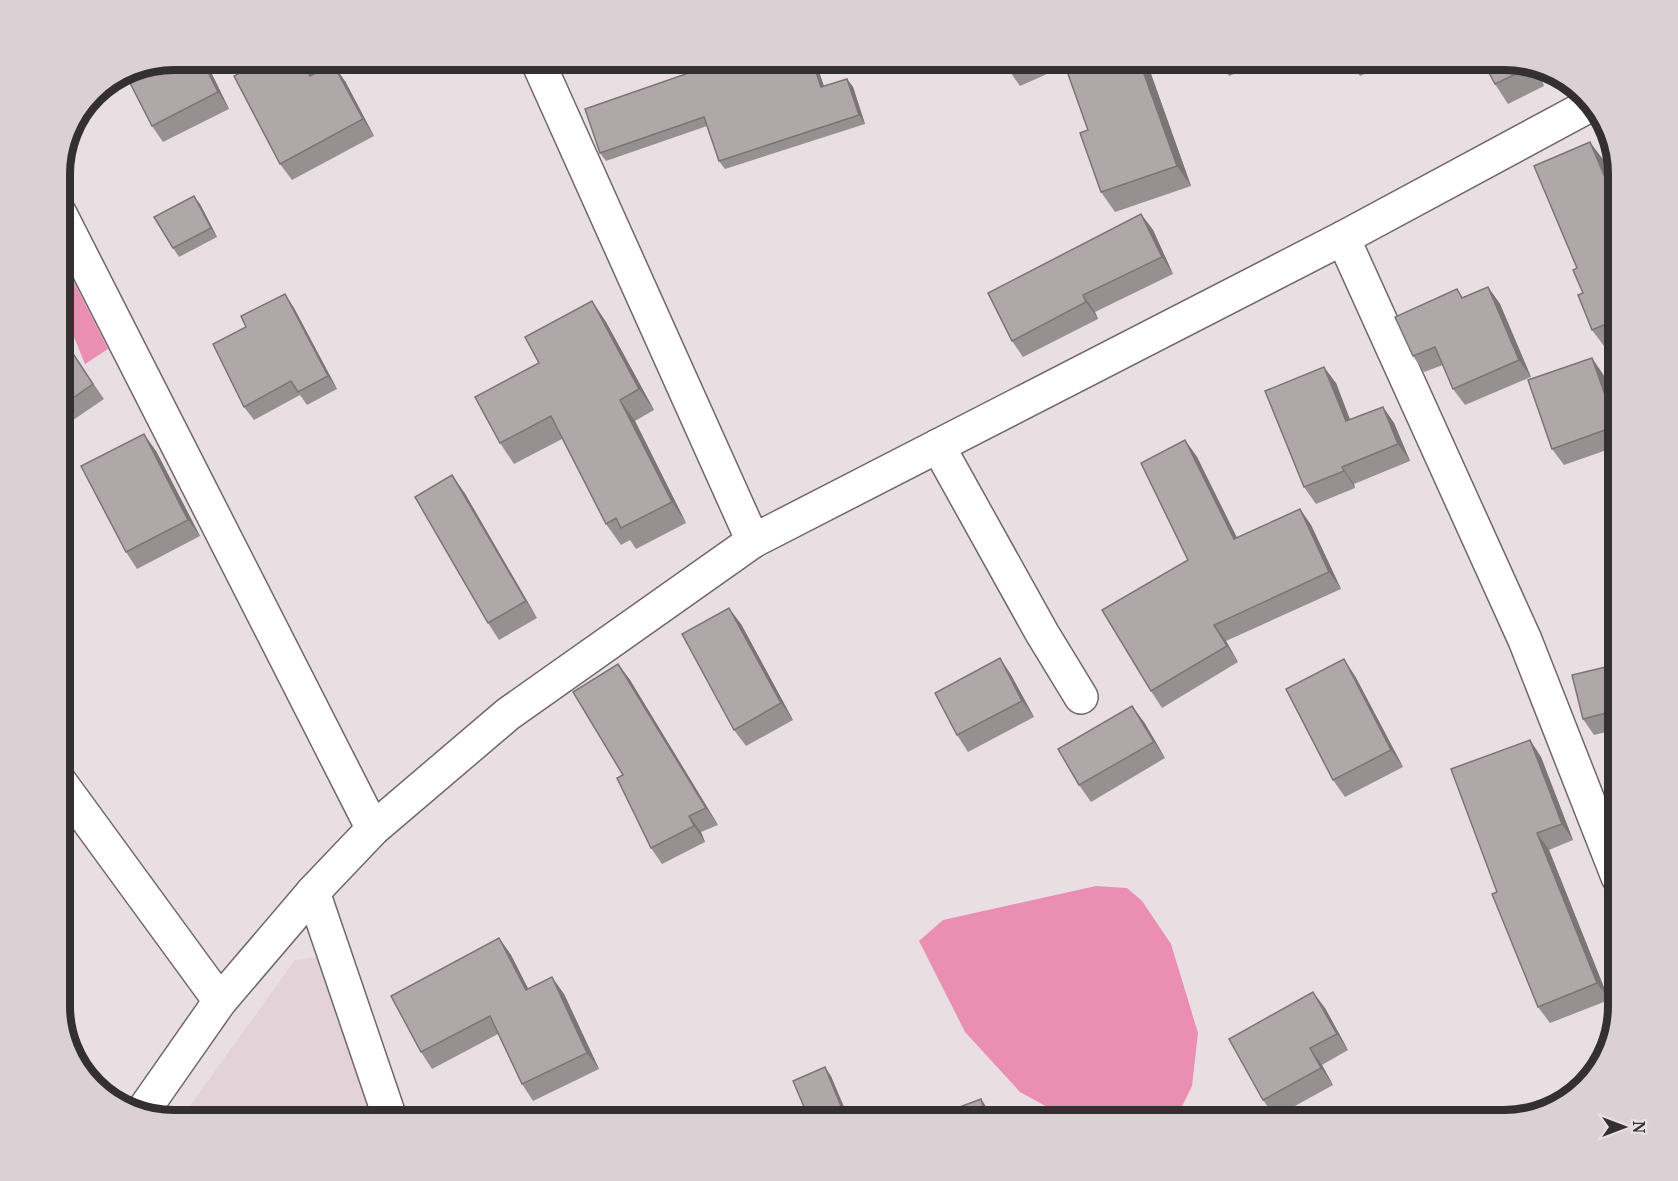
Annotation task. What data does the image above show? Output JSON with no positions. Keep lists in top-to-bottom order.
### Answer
{
  "north": "right"
}
